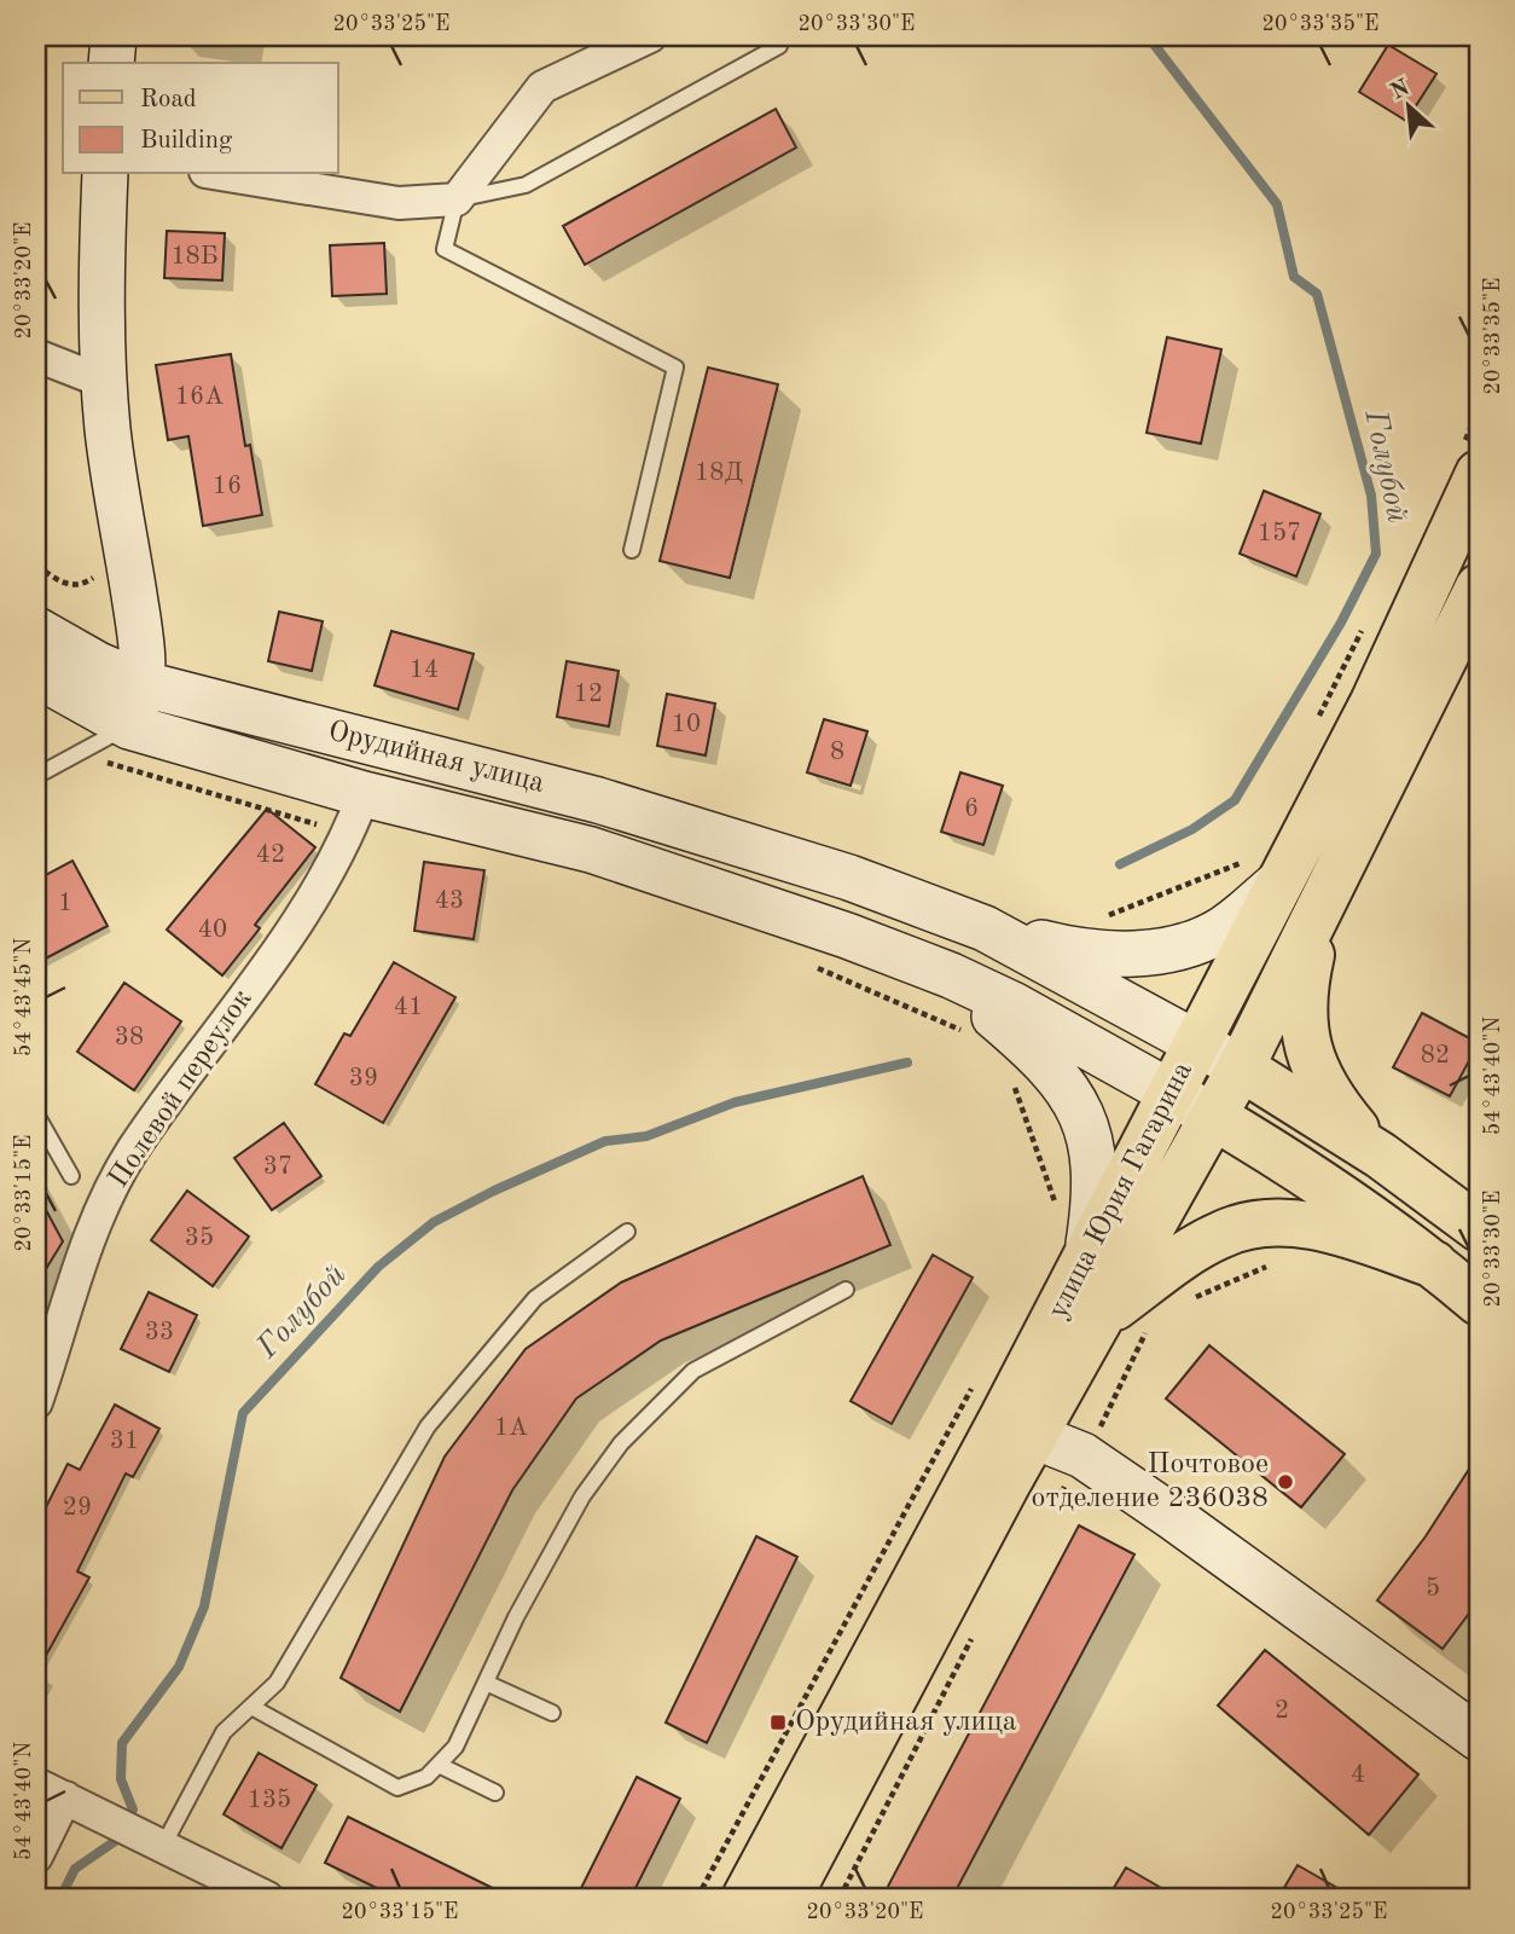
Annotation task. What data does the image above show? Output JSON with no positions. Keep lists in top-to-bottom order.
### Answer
{
  "streets": {
    "main road": ["Орудийная улица", "улица Юрия Гагарина"],
    "street": ["Полевой переулок"]
  },
  "crossings": [
    ["Орудийная улица", "Полевой переулок"],
    ["Орудийная улица", "улица Юрия Гагарина"]
  ],
  "water": ["Голубой"],
  "places": {
    "other": ["Почтовое отделение 236038"],
    "transit": ["Орудийная улица"]
  },
  "house_numbers": [
    "18Б",
    "16А",
    "18Д",
    "16",
    "157",
    "14",
    "12",
    "10",
    "8",
    "6",
    "42",
    "43",
    "1",
    "40",
    "41",
    "38",
    "82",
    "39",
    "37",
    "35",
    "33",
    "1А",
    "31",
    "29",
    "5",
    "2",
    "4",
    "135"
  ],
  "legend": ["Road", "Building"],
  "north": "top left",
  "coordinates": [
    "20°33'25\"E",
    "20°33'30\"E",
    "20°33'35\"E",
    "20°33'20\"E",
    "54°43'45\"N",
    "54°43'40\"N",
    "20°33'15\"E"
  ]
}
